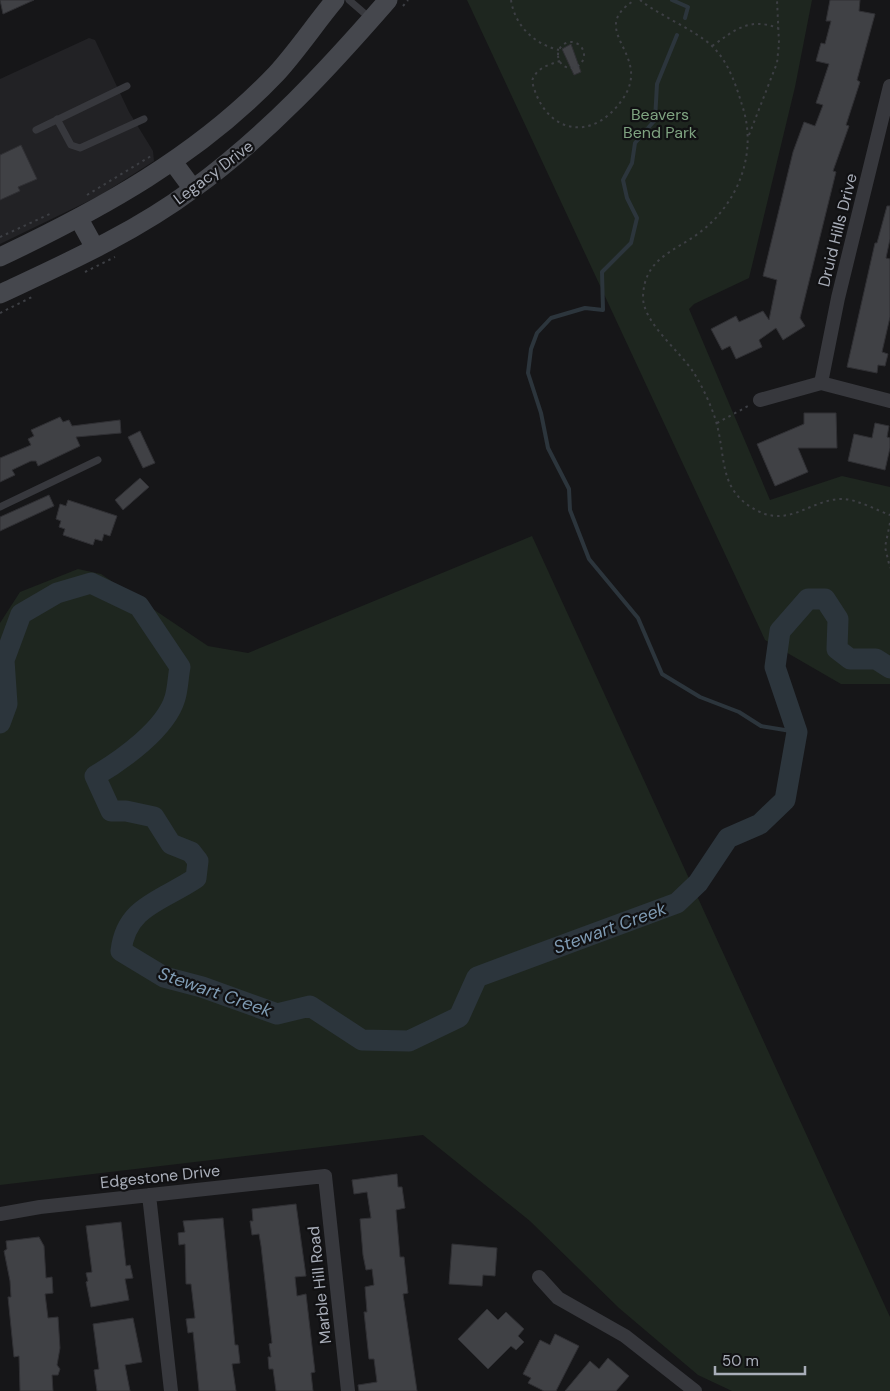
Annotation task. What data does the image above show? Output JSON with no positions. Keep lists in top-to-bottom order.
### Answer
{
  "streets": {
    "main road": ["Legacy Drive"],
    "street": ["Druid Hills Drive", "Edgestone Drive", "Marble Hill Road"]
  },
  "crossings": [
    ["Edgestone Drive", "Marble Hill Road"]
  ],
  "water": ["Stewart Creek"],
  "parks": ["Beavers Bend Park"],
  "scale_bar": "50 m"
}
